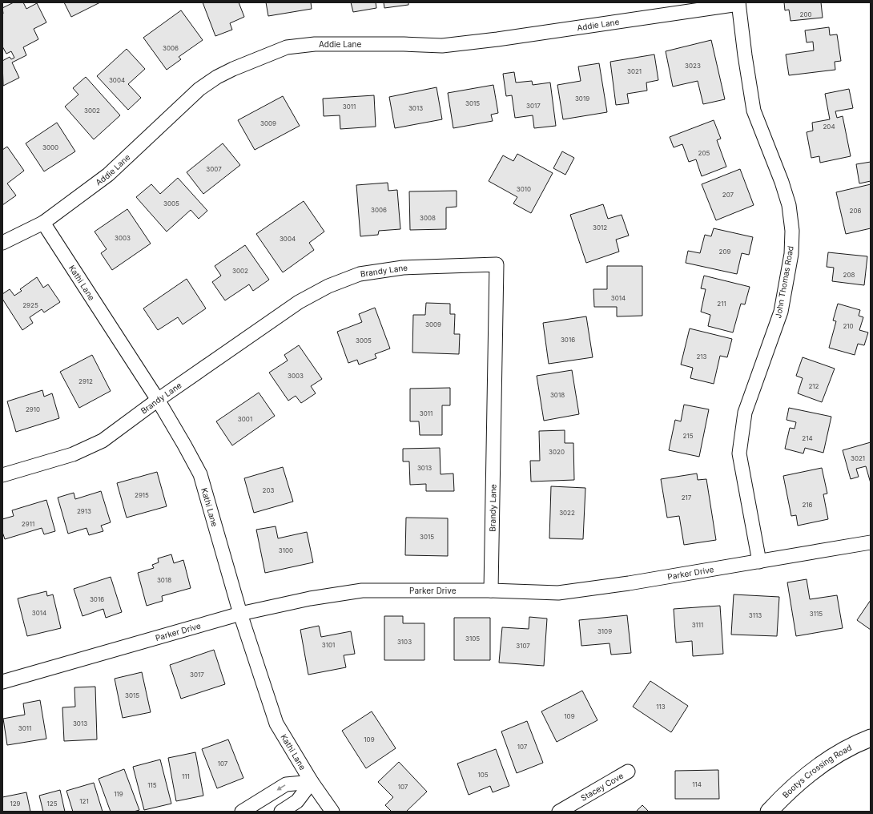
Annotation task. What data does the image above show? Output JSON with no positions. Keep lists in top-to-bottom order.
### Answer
{
  "streets": {
    "street": [
      "Addie Lane",
      "Brandy Lane",
      "John Thomas Road",
      "Kathi Lane",
      "Parker Drive",
      "Bootys Crossing Road",
      "Stacey Cove"
    ]
  },
  "crossings": [
    ["Addie Lane", "John Thomas Road"],
    ["Addie Lane", "Kathi Lane"],
    ["Brandy Lane", "Kathi Lane"],
    ["Brandy Lane", "Parker Drive"],
    ["John Thomas Road", "Parker Drive"],
    ["Kathi Lane", "Parker Drive"]
  ],
  "house_numbers": [
    "200",
    "3006",
    "3023",
    "3021",
    "3004",
    "3019",
    "3015",
    "3017",
    "3011",
    "3013",
    "3002",
    "3009",
    "204",
    "3000",
    "205",
    "3007",
    "3010",
    "207",
    "3005",
    "3006",
    "206",
    "3008",
    "3012",
    "3003",
    "3004",
    "209",
    "3002",
    "208",
    "3014",
    "211",
    "2925",
    "3009",
    "210",
    "3016",
    "3005",
    "213",
    "3003",
    "2912",
    "212",
    "3018",
    "2910",
    "3011",
    "3001",
    "215",
    "214",
    "3020",
    "3021",
    "3013",
    "203",
    "2915",
    "217",
    "216",
    "2913",
    "3022",
    "2911",
    "3015",
    "3100",
    "3018",
    "3016",
    "3014",
    "3115",
    "3113",
    "3111",
    "3109",
    "3105",
    "3103",
    "3101",
    "3107",
    "3017",
    "3015",
    "113",
    "109",
    "3013",
    "3011",
    "109",
    "107",
    "107",
    "105",
    "111",
    "114",
    "115",
    "107",
    "119",
    "121",
    "129",
    "125"
  ]
}
